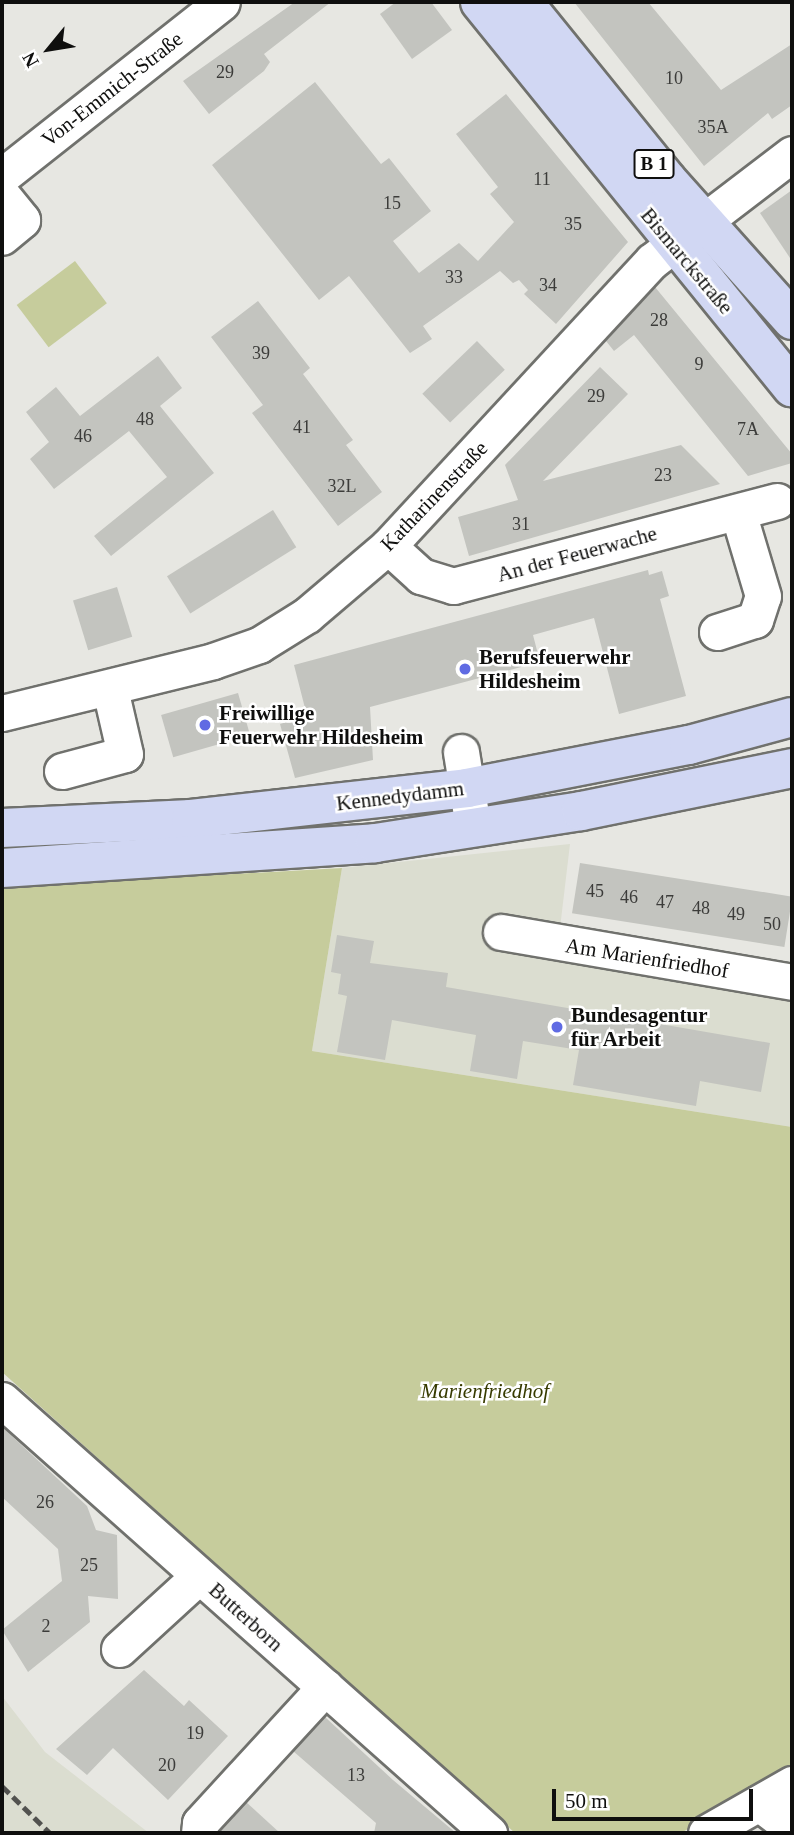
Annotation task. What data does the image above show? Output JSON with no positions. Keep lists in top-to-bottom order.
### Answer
{
  "streets": {
    "main road": ["B 1", "Bismarckstraße", "Kennedydamm"],
    "street": [
      "Von-Emmich-Straße",
      "Katharinenstraße",
      "An der Feuerwache",
      "Am Marienfriedhof",
      "Butterborn"
    ]
  },
  "crossings": [
    ["Bismarckstraße", "Katharinenstraße"],
    ["Katharinenstraße", "An der Feuerwache"]
  ],
  "parks": ["Marienfriedhof"],
  "places": ["Berufsfeuerwehr Hildesheim", "Freiwillige Feuerwehr Hildesheim", "Bundesagentur für Arbeit"],
  "house_numbers": [
    "29",
    "10",
    "35A",
    "11",
    "15",
    "35",
    "33",
    "34",
    "28",
    "39",
    "9",
    "29",
    "48",
    "41",
    "7A",
    "46",
    "23",
    "32L",
    "31",
    "45",
    "46",
    "47",
    "48",
    "49",
    "50",
    "26",
    "25",
    "2",
    "19",
    "20",
    "13"
  ],
  "scale_bar": "50 m",
  "north": "bottom left"
}
